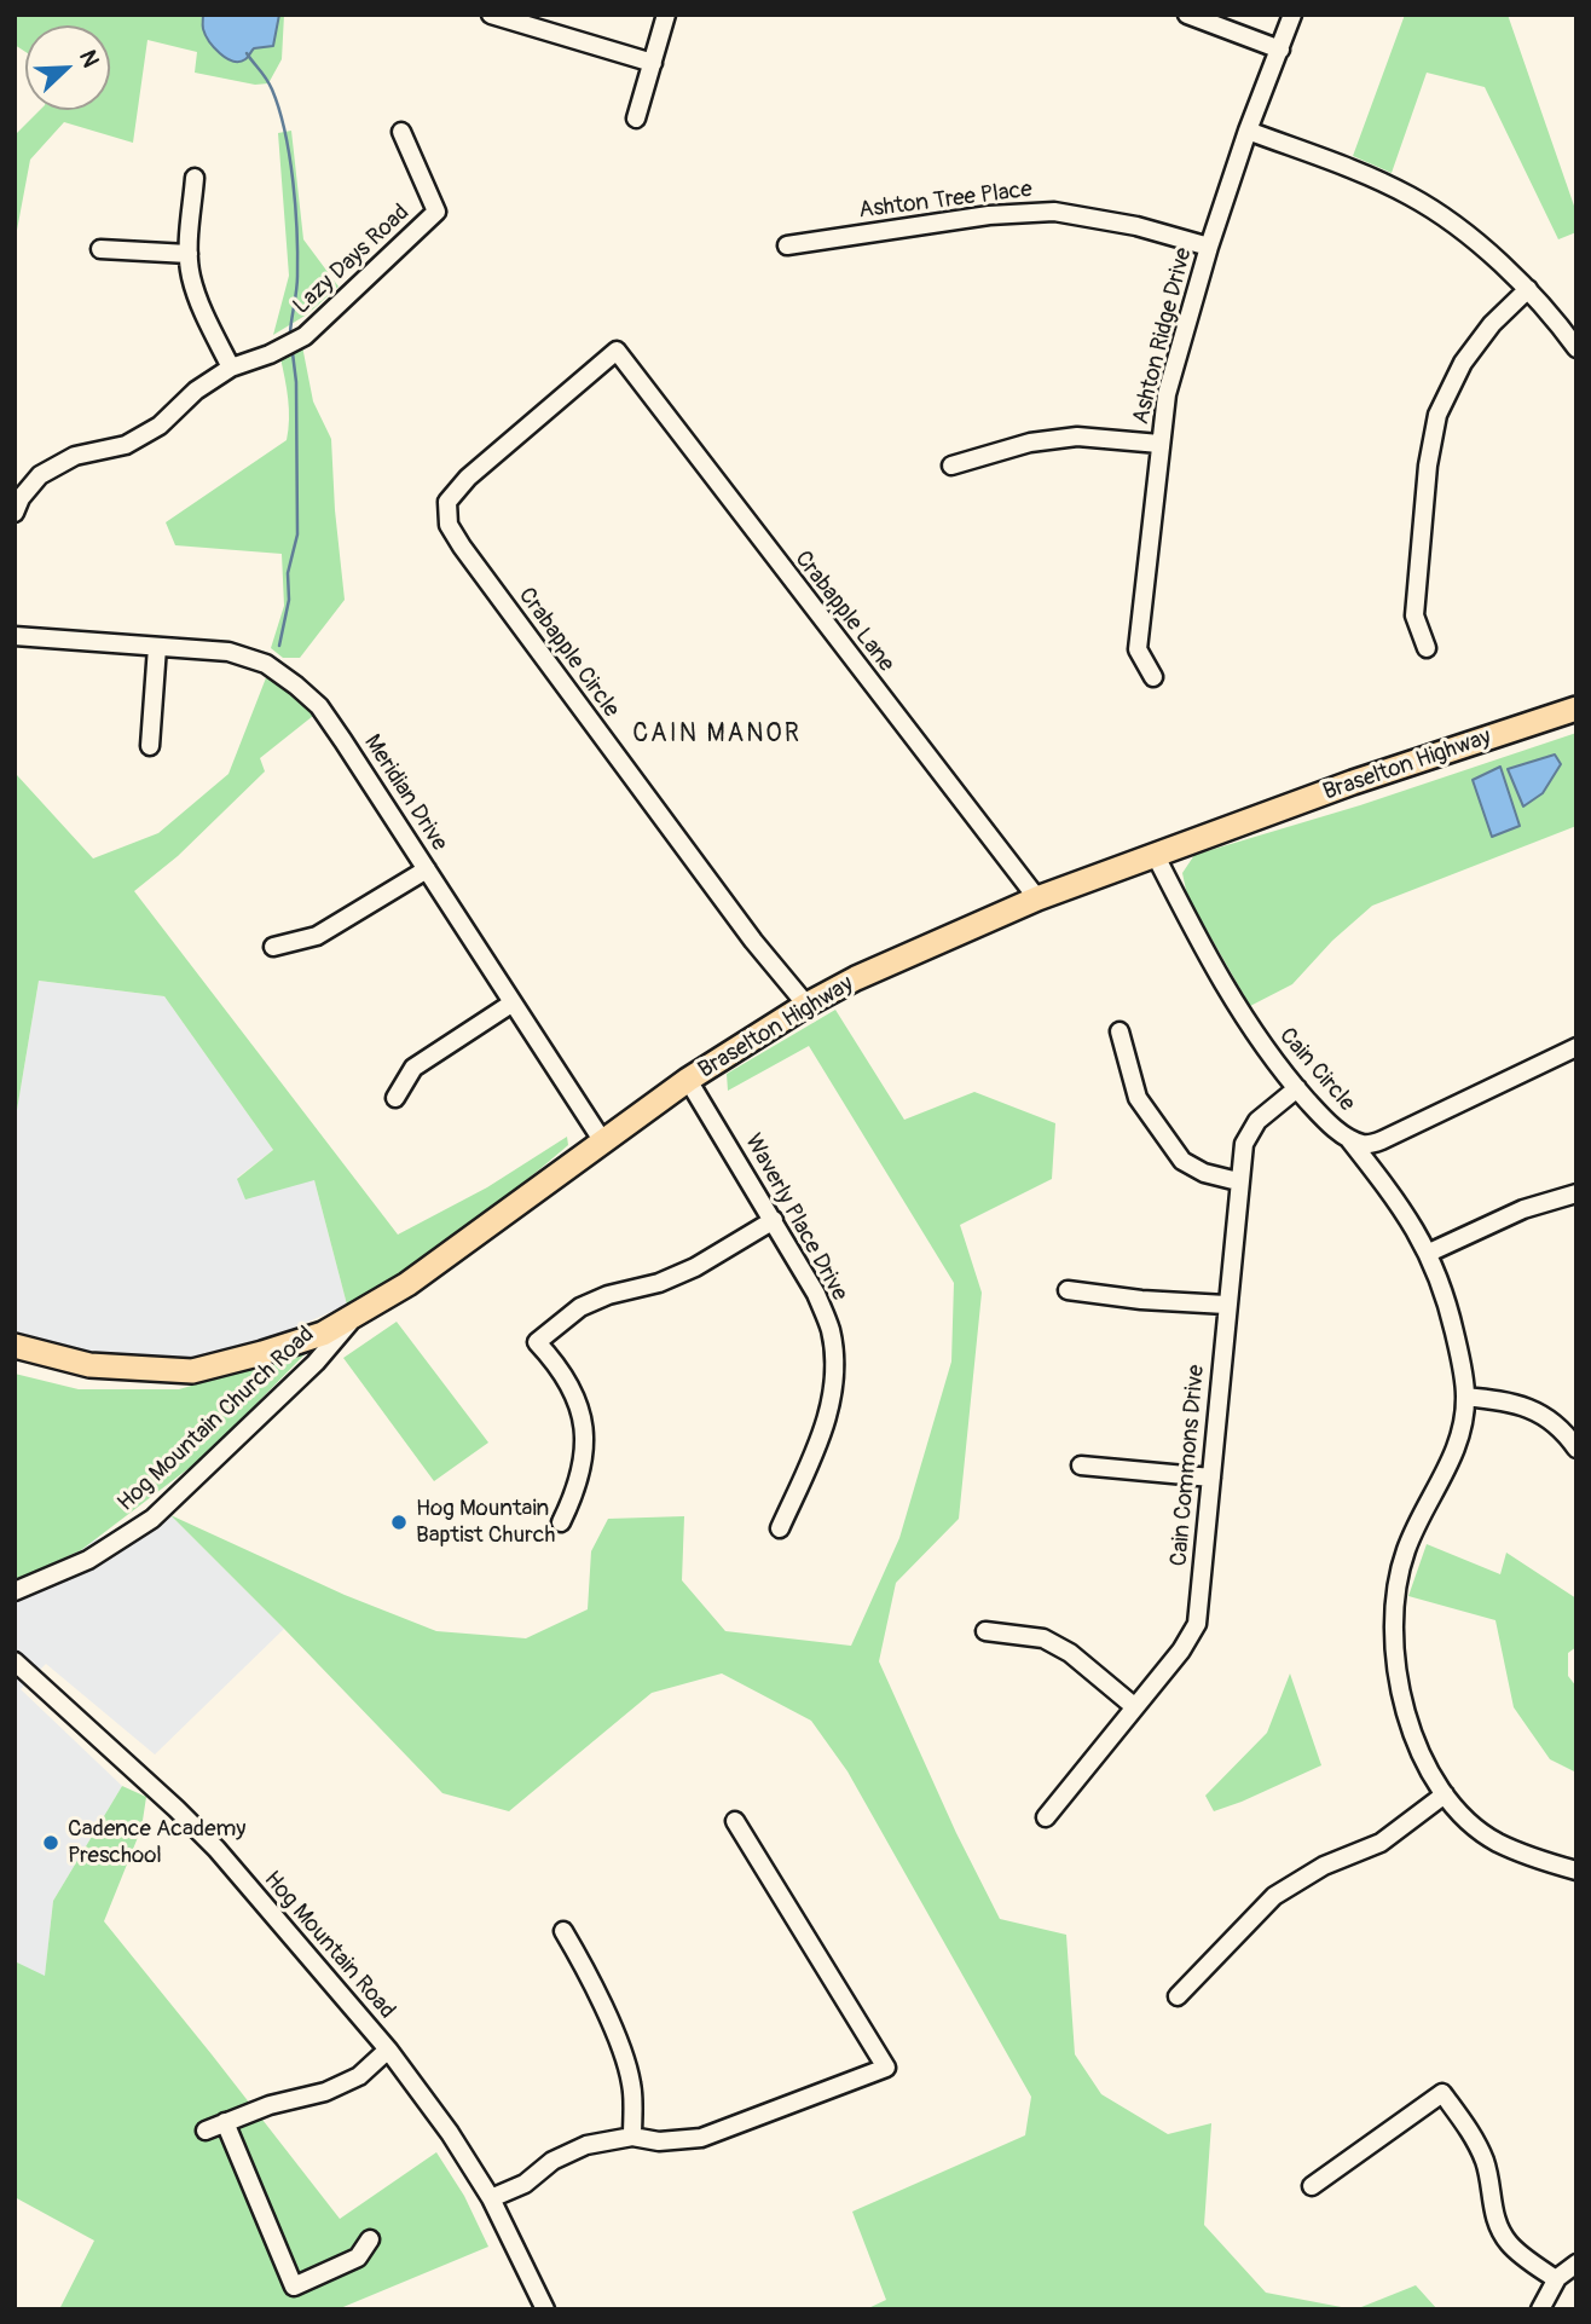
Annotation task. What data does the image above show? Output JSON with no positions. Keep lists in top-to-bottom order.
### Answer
{
  "streets": {
    "main road": ["Braselton Highway"],
    "street": [
      "Ashton Tree Place",
      "Lazy Days Road",
      "Ashton Ridge Drive",
      "Crabapple Lane",
      "Crabapple Circle",
      "Meridian Drive",
      "Cain Circle",
      "Waverly Place Drive",
      "Hog Mountain Church Road",
      "Cain Commons Drive",
      "Hog Mountain Road"
    ]
  },
  "crossings": [
    ["Ashton Tree Place", "Ashton Ridge Drive"],
    ["Crabapple Lane", "Crabapple Circle"],
    ["Crabapple Lane", "Braselton Highway"],
    ["Crabapple Circle", "Braselton Highway"],
    ["Braselton Highway", "Meridian Drive"],
    ["Braselton Highway", "Cain Circle"],
    ["Braselton Highway", "Waverly Place Drive"],
    ["Braselton Highway", "Hog Mountain Church Road"],
    ["Cain Circle", "Cain Commons Drive"]
  ],
  "districts": ["CAIN MANOR"],
  "places": ["Hog Mountain Baptist Church", "Cadence Academy Preschool"],
  "north": "top right"
}
